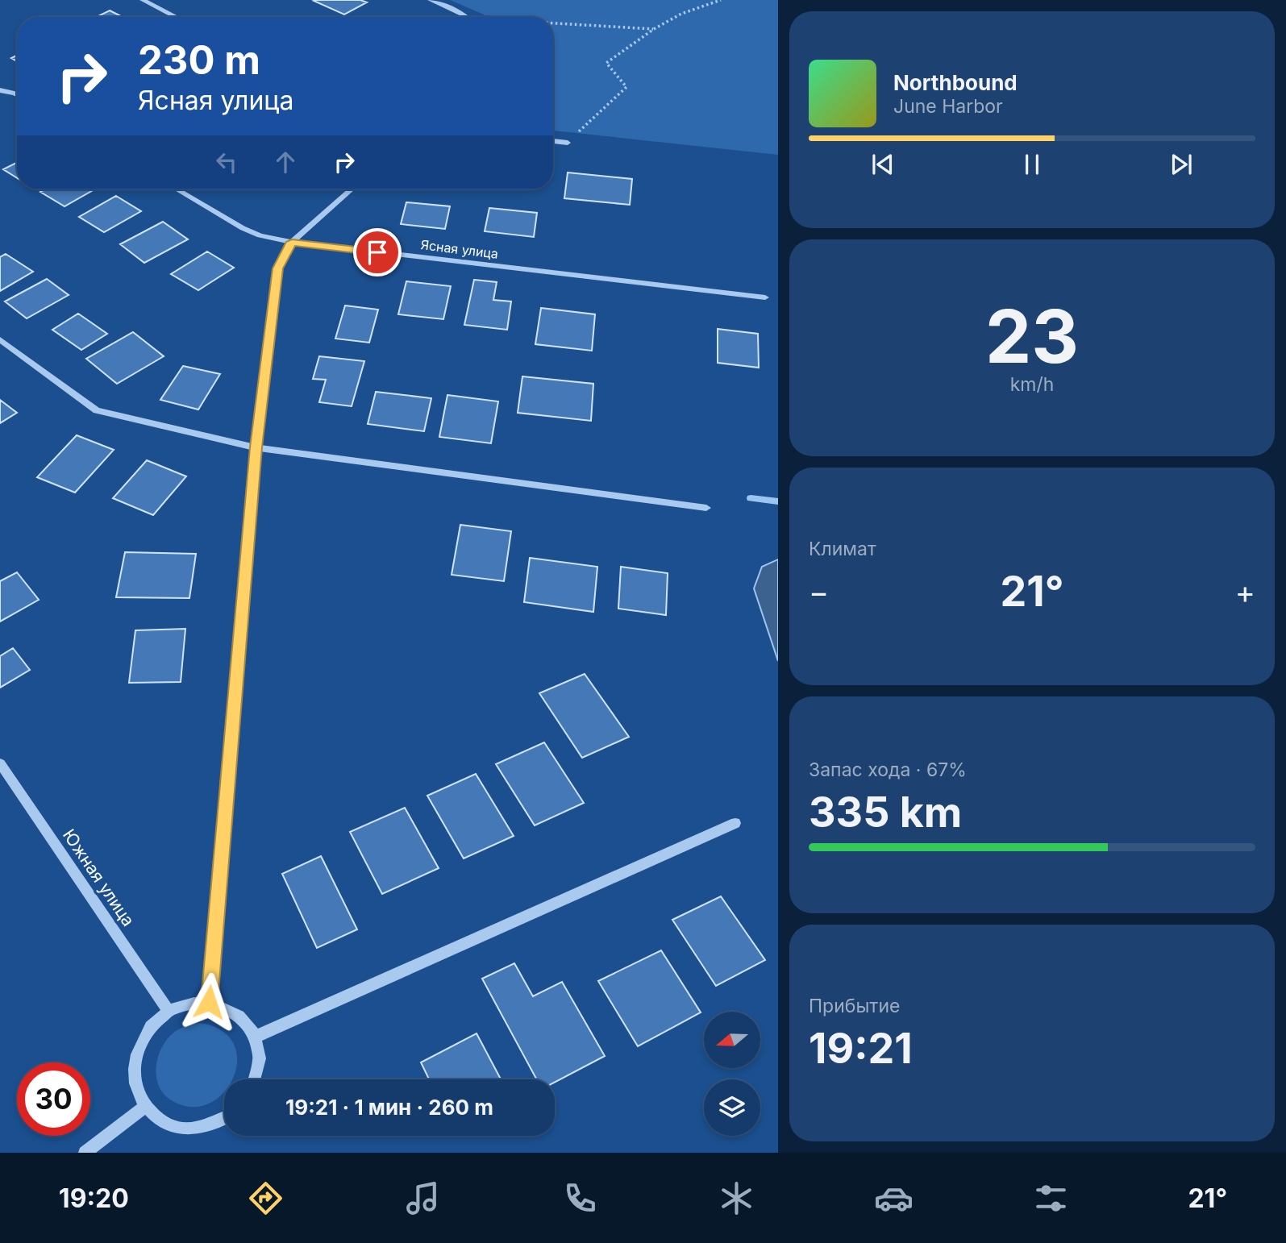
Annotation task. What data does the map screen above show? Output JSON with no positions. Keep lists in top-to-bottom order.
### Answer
{
  "streets": {
    "street": ["Ясная улица", "Южная улица"]
  },
  "north": "left",
  "page": {
    "turn": ["230 m", "Ясная улица"],
    "song": ["Northbound", "June Harbor"],
    "tile": [
      ["23", "km/h"],
      "Климат",
      ["Запас хода · 67%", "335 km"],
      ["Прибытие", "19:21"]
    ],
    "heat": ["−", "21°", "+"],
    "limit": "30",
    "trip": "19:21 · 1 мин · 260 m",
    "tabs": ["19:20", "21°"]
  }
}
